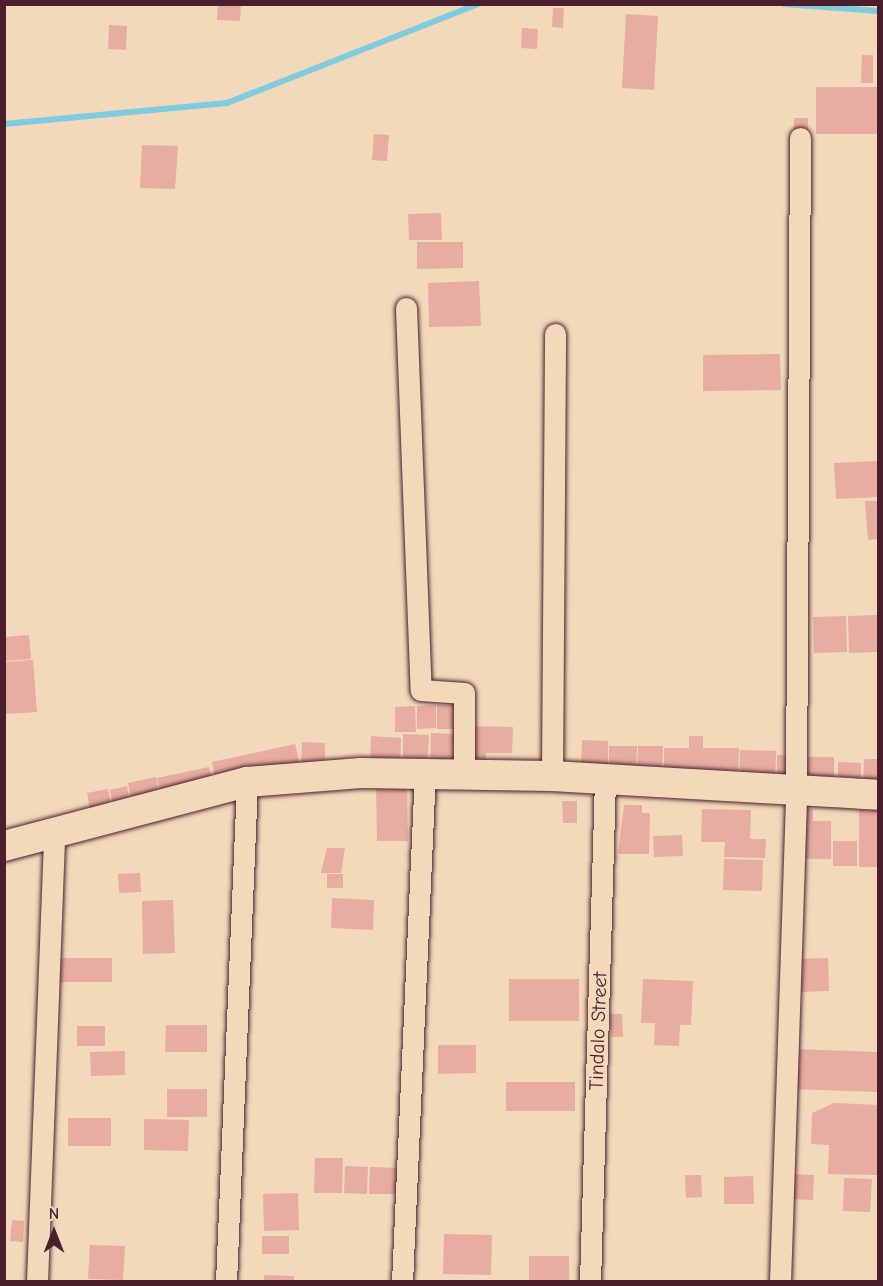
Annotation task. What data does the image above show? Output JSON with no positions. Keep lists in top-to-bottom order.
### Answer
{
  "streets": {
    "street": ["Tindalo Street"]
  },
  "north": "top"
}
